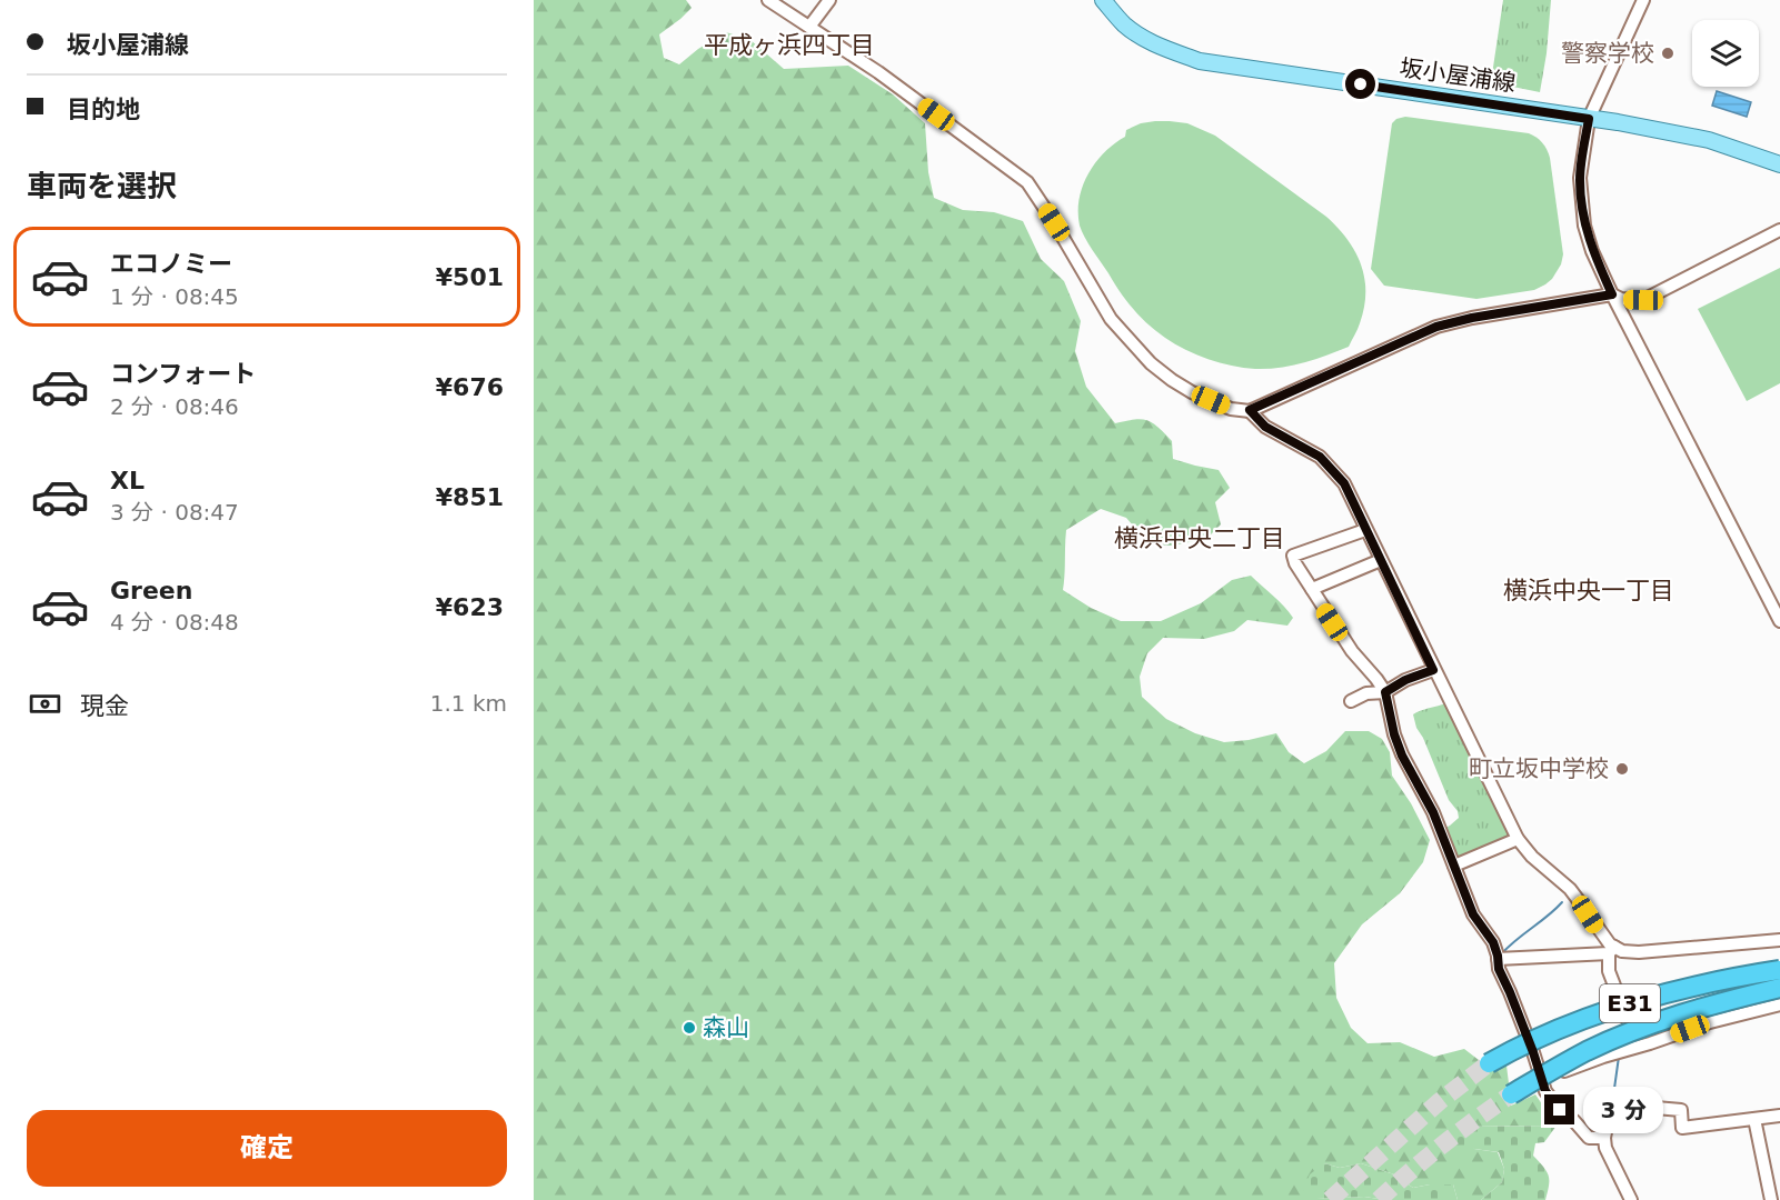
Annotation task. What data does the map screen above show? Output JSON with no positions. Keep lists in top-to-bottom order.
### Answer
{
  "streets": {
    "highway": ["E31"],
    "main road": ["坂小屋浦線"]
  },
  "districts": ["平成ヶ浜四丁目", "横浜中央二丁目", "横浜中央一丁目"],
  "places": ["警察学校", "町立坂中学校", "森山"],
  "page": {
    "banner": ["坂小屋浦線", "目的地"],
    "heading": "車両を選択",
    "list": [
      {
        "name": "エコノミー",
        "note": "1 分 · 08:45",
        "value": "¥501"
      },
      {
        "name": "コンフォート",
        "note": "2 分 · 08:46",
        "value": "¥676"
      },
      {
        "name": "XL",
        "note": "3 分 · 08:47",
        "value": "¥851"
      },
      {
        "name": "Green",
        "note": "4 分 · 08:48",
        "value": "¥623"
      }
    ],
    "pay": ["現金", "1.1 km"],
    "bubble": "3 分",
    "buttons": "確定"
  }
}
